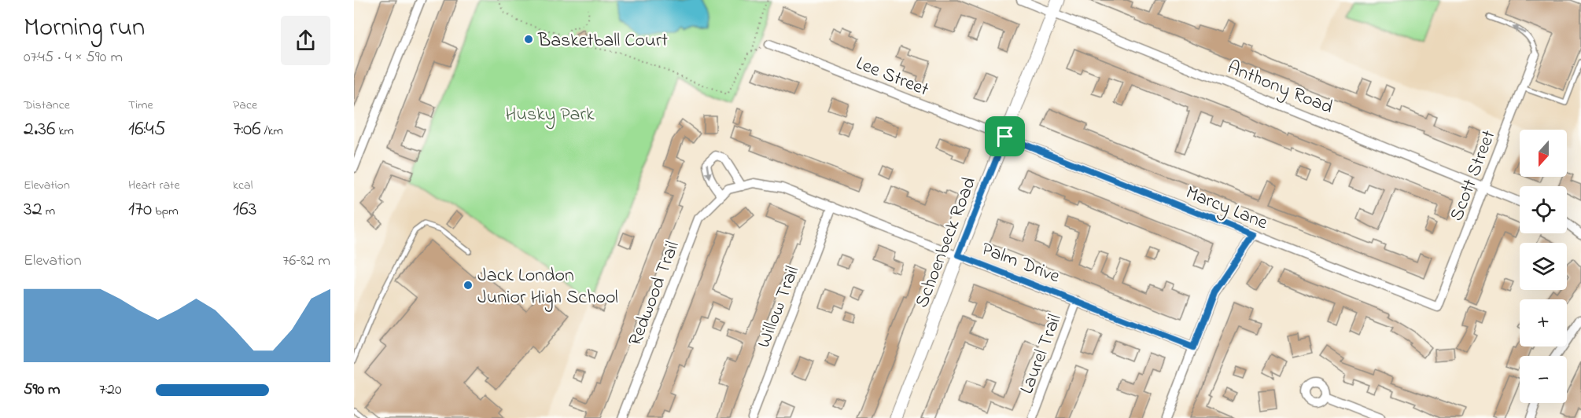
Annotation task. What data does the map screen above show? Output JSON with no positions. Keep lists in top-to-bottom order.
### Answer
{
  "streets": {
    "main road": ["Schoenbeck Road"],
    "street": [
      "Lee Street",
      "Anthony Road",
      "Scott Street",
      "Marcy Lane",
      "Palm Drive",
      "Redwood Trail",
      "Willow Trail",
      "Laurel Trail"
    ]
  },
  "crossings": [
    ["Lee Street", "Marcy Lane"],
    ["Lee Street", "Schoenbeck Road"],
    ["Anthony Road", "Scott Street"],
    ["Anthony Road", "Schoenbeck Road"],
    ["Scott Street", "Marcy Lane"],
    ["Marcy Lane", "Schoenbeck Road"],
    ["Schoenbeck Road", "Palm Drive"],
    ["Palm Drive", "Redwood Trail"],
    ["Palm Drive", "Willow Trail"],
    ["Palm Drive", "Laurel Trail"]
  ],
  "parks": ["Husky Park"],
  "places": ["Basketball Court", "Jack London Junior High School"],
  "north": "bottom",
  "page": {
    "heading": ["Morning run", "07:45 · 4 × 590 m"],
    "stats": [
      ["Distance", "2.36 km"],
      ["Time", "16:45"],
      ["Pace", "7:06 /km"],
      ["Elevation", "32 m"],
      ["Heart rate", "170 bpm"],
      ["kcal", "163"]
    ],
    "map_buttons": ["+", "−"],
    "chart": ["Elevation", "76–82 m"],
    "list": [
      {
        "name": "590 m",
        "note": "7:20"
      }
    ]
  }
}
